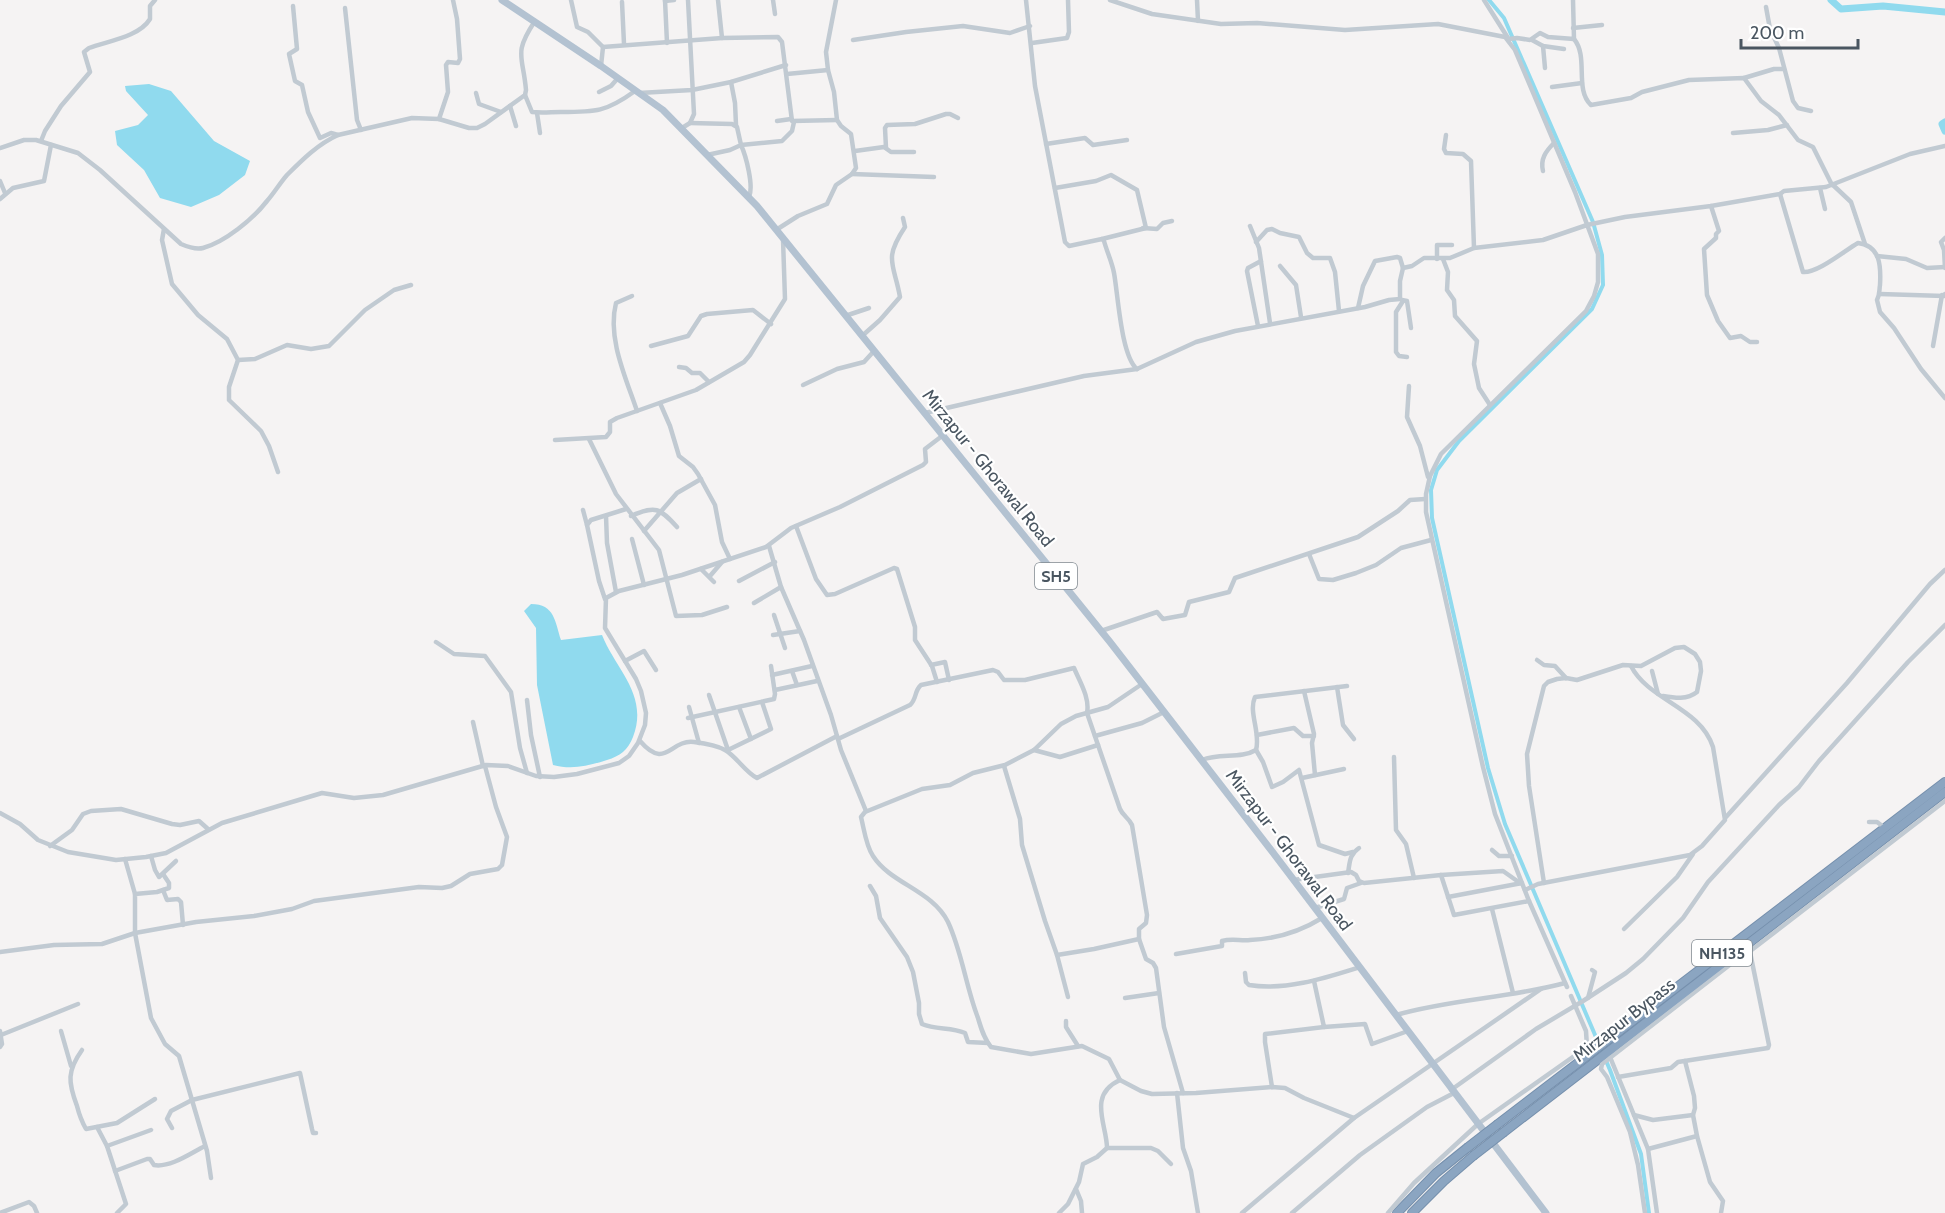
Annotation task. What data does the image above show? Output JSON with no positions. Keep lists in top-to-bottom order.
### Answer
{
  "streets": {
    "highway": ["NH135", "Mirzapur Bypass"],
    "main road": ["Mirzapur - Ghorawal Road", "SH5"]
  },
  "scale_bar": "200 m"
}
